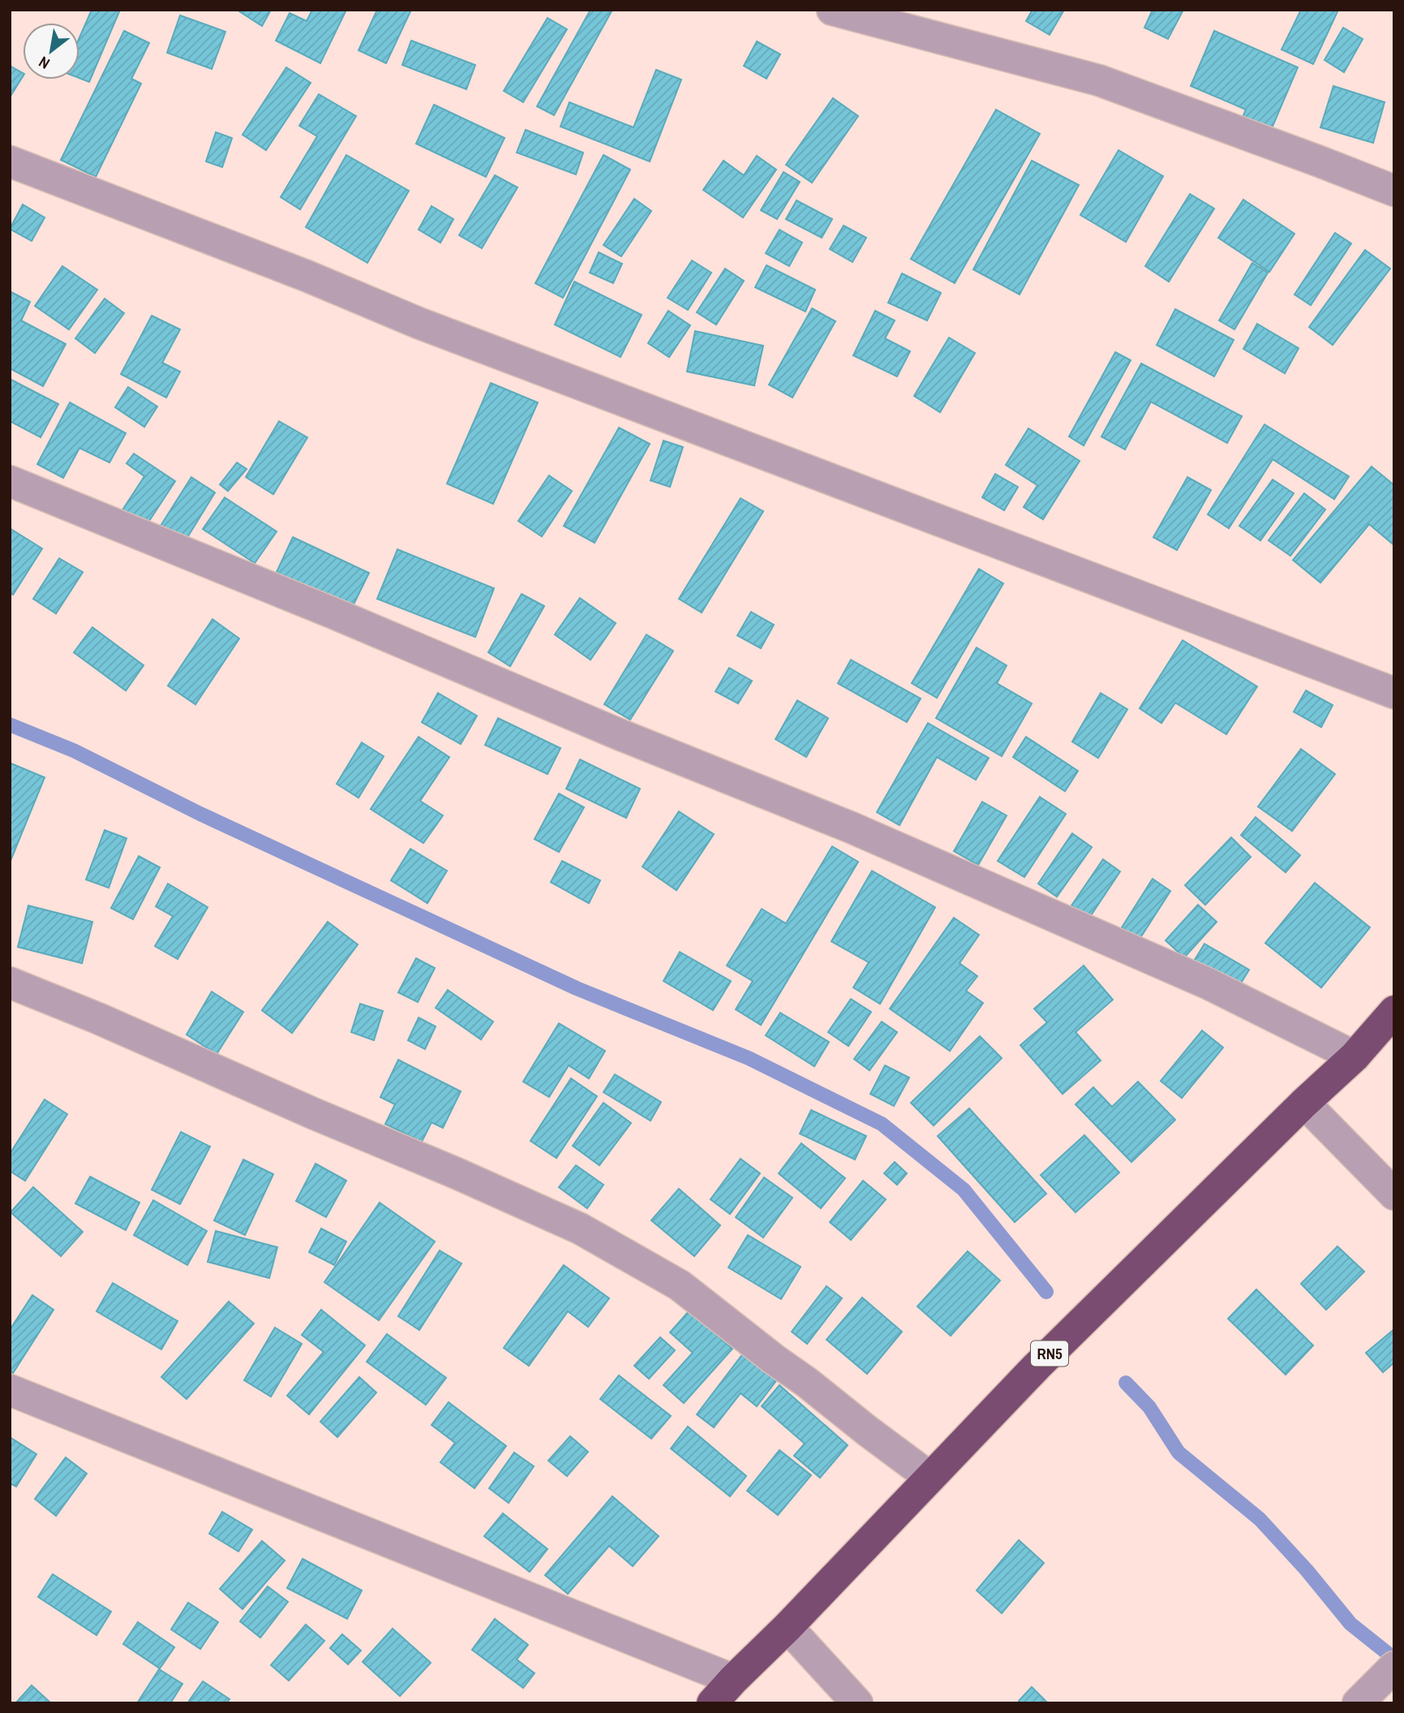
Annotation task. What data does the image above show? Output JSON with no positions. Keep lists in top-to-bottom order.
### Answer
{
  "streets": {
    "highway": ["RN5"]
  },
  "north": "bottom left"
}
